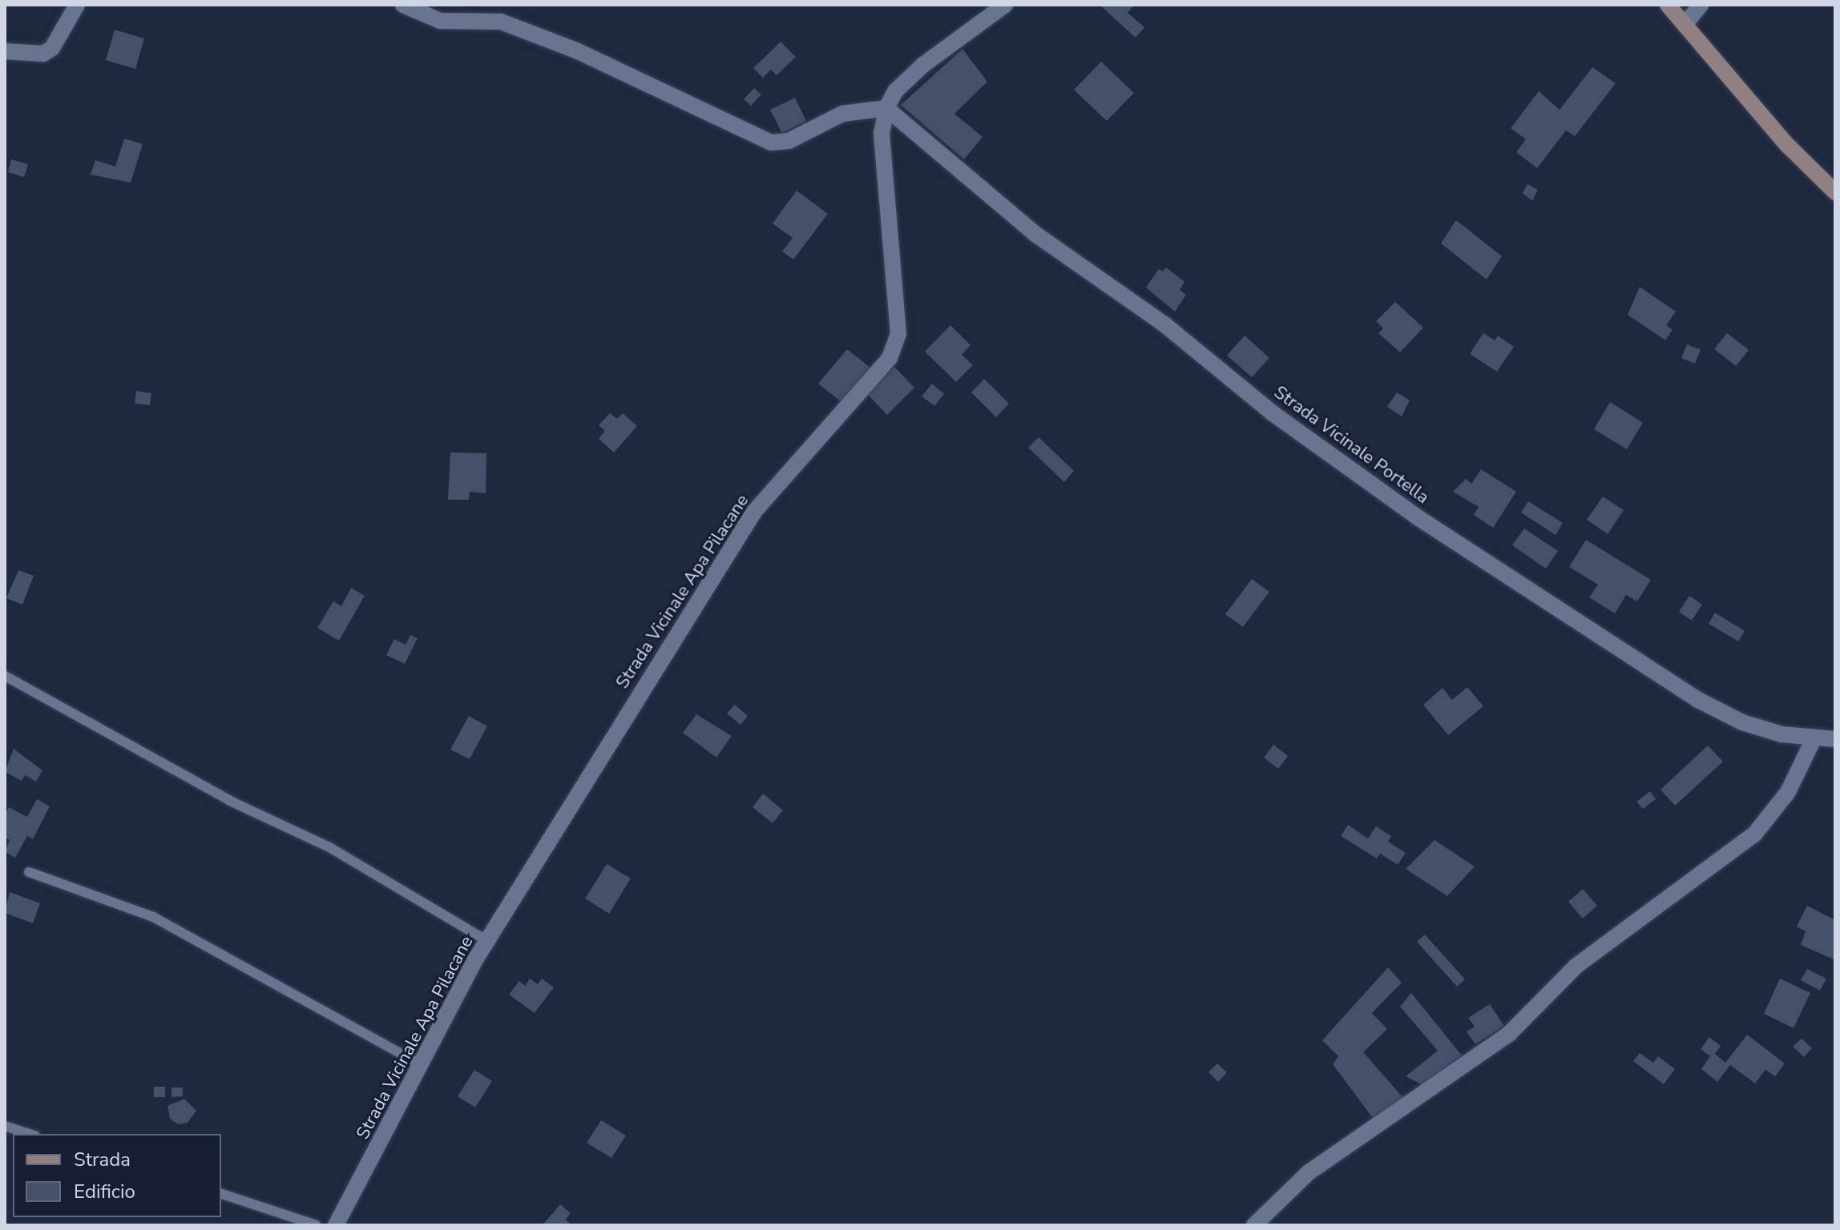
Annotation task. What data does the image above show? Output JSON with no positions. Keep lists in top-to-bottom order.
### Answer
{
  "streets": {
    "street": ["Strada Vicinale Portella", "Strada Vicinale Apa Pilacane"]
  },
  "crossings": [
    ["Strada Vicinale Portella", "Strada Vicinale Apa Pilacane"]
  ],
  "legend": ["Strada", "Edificio"]
}
